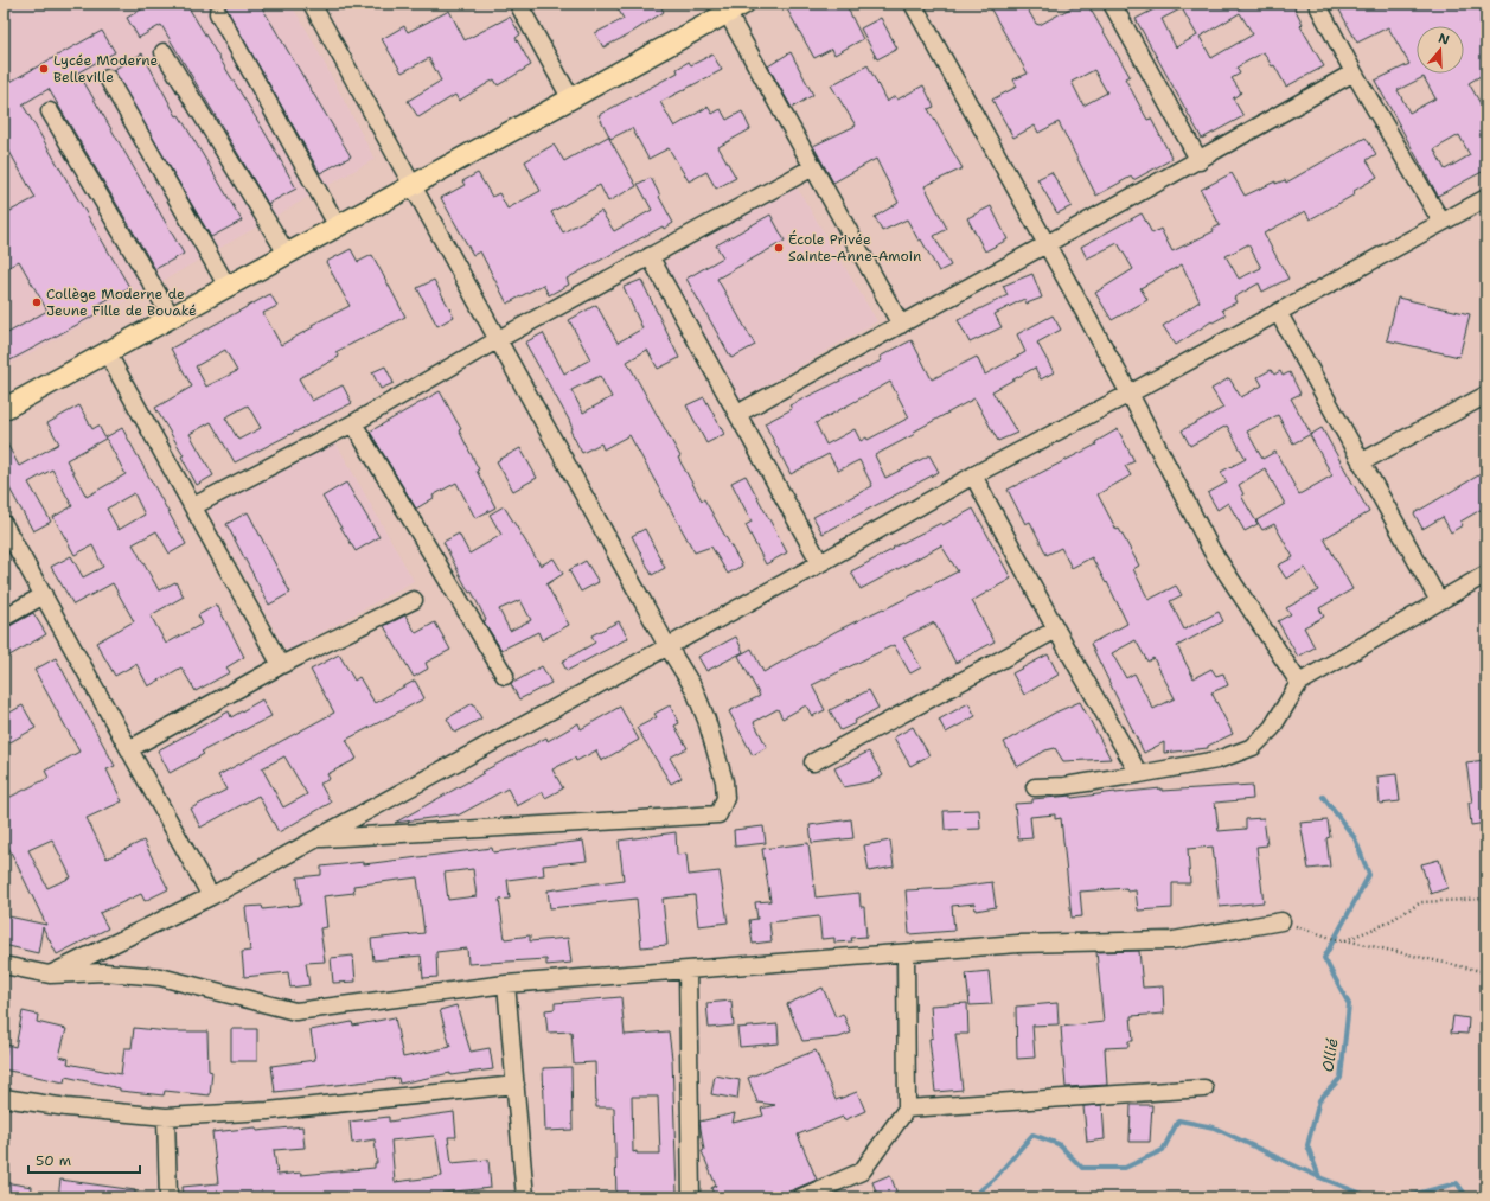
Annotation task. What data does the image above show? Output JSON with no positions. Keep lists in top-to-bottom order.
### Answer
{
  "water": ["Ollié"],
  "places": ["Lycée Moderne Belleville", "École Privée Sainte-Anne-Amoin", "Collège Moderne de Jeune Fille de Bouaké"],
  "scale_bar": "50 m",
  "north": "top"
}
